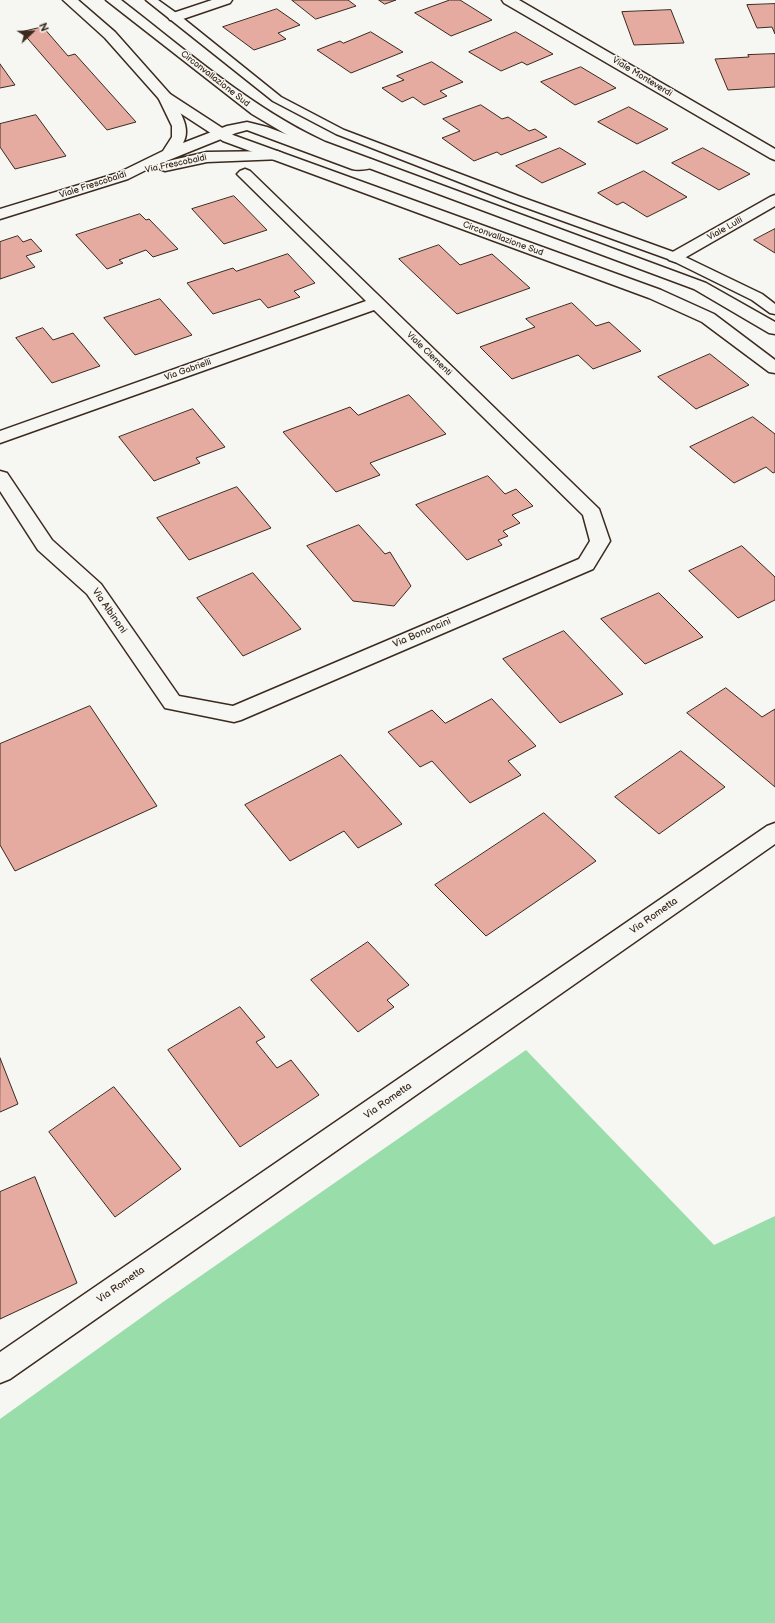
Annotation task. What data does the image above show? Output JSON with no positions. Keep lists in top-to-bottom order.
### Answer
{
  "streets": {
    "street": [
      "Viale Monteverdi",
      "Circonvallazione Sud",
      "Via Frescobaldi",
      "Viale Frescobaldi",
      "Viale Lulli",
      "Viale Clementi",
      "Via Gabrielli",
      "Via Albinoni",
      "Via Bononcini",
      "Via Rometta"
    ]
  },
  "crossings": [
    ["Circonvallazione Sud", "Via Frescobaldi"],
    ["Circonvallazione Sud", "Viale Frescobaldi"],
    ["Via Frescobaldi", "Viale Frescobaldi"],
    ["Viale Clementi", "Via Gabrielli"],
    ["Viale Clementi", "Via Bononcini"],
    ["Via Albinoni", "Via Bononcini"]
  ],
  "north": "right"
}
